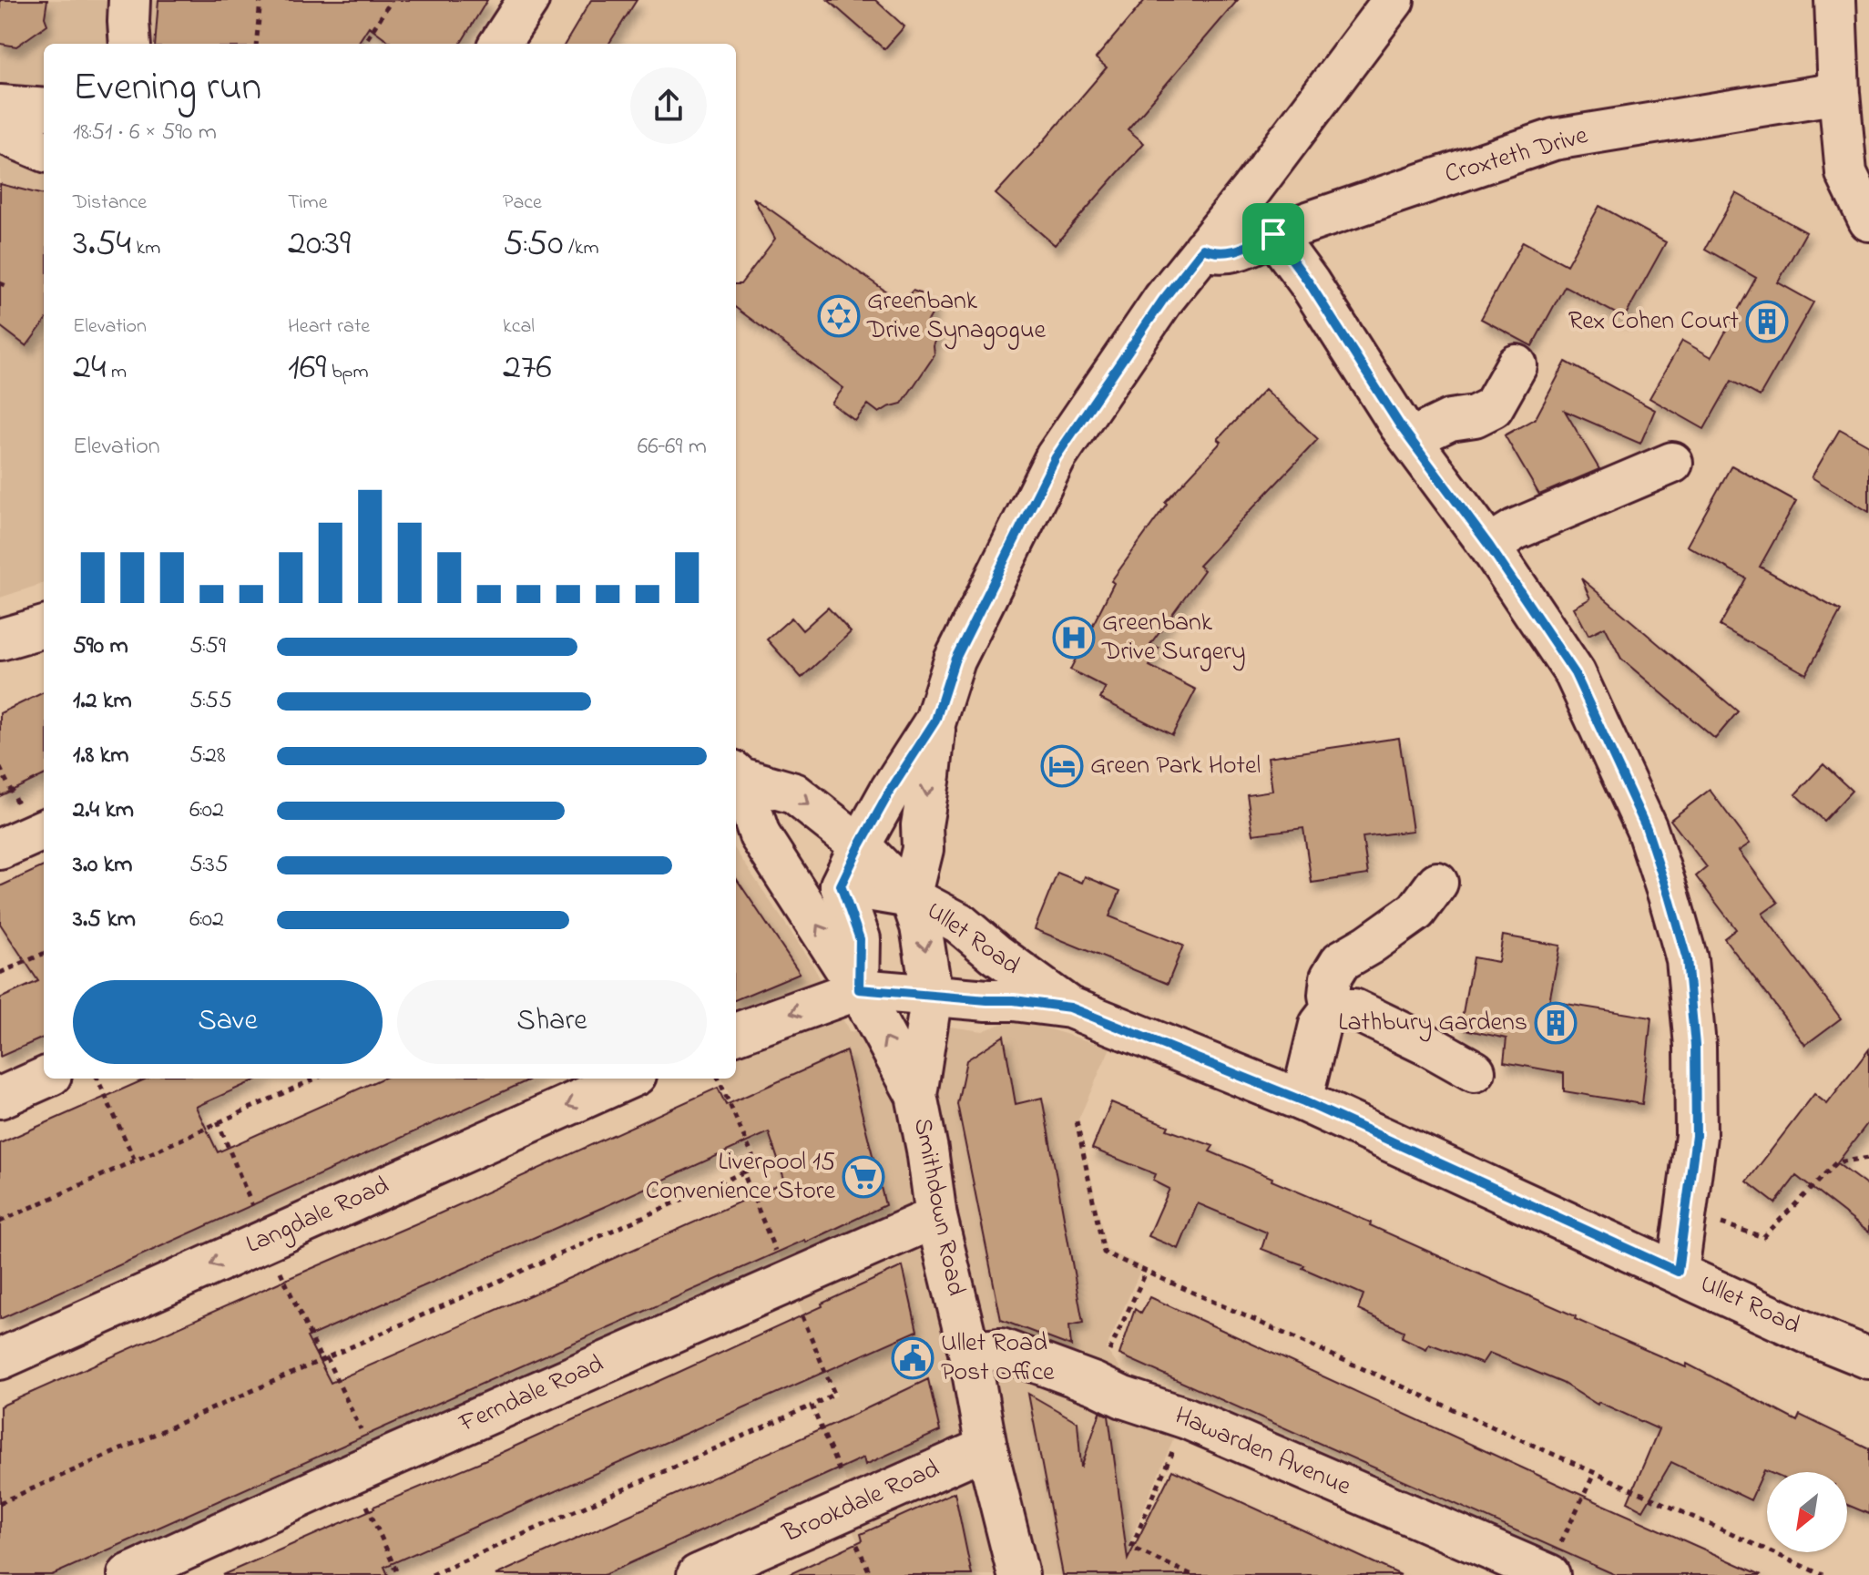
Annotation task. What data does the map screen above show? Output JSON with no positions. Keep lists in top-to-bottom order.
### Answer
{
  "streets": {
    "main road": [
      "Croxteth Drive",
      "Ullet Road",
      "Smithdown Road",
      "Langdale Road",
      "Ferndale Road",
      "Hawarden Avenue",
      "Brookdale Road"
    ]
  },
  "crossings": [
    ["Ullet Road", "Smithdown Road"],
    ["Smithdown Road", "Ferndale Road"],
    ["Smithdown Road", "Hawarden Avenue"],
    ["Smithdown Road", "Brookdale Road"]
  ],
  "one_way": ["Langdale Road"],
  "places": {
    "synagogue": ["Greenbank Drive Synagogue"],
    "building": ["Rex Cohen Court", "Lathbury Gardens"],
    "hospital": ["Greenbank Drive Surgery"],
    "hotel": ["Green Park Hotel"],
    "supermarket": ["Liverpool 15 Convenience Store"],
    "public building": ["Ullet Road Post Office"]
  },
  "north": "bottom left",
  "page": {
    "heading": ["Evening run", "18:51 · 6 × 590 m"],
    "stats": [
      ["Distance", "3.54 km"],
      ["Time", "20:39"],
      ["Pace", "5:50 /km"],
      ["Elevation", "24 m"],
      ["Heart rate", "169 bpm"],
      ["kcal", "276"]
    ],
    "chart": ["Elevation", "66–69 m"],
    "list": [
      {
        "name": "590 m",
        "note": "5:59"
      },
      {
        "name": "1.2 km",
        "note": "5:55"
      },
      {
        "name": "1.8 km",
        "note": "5:28"
      },
      {
        "name": "2.4 km",
        "note": "6:02"
      },
      {
        "name": "3.0 km",
        "note": "5:35"
      },
      {
        "name": "3.5 km",
        "note": "6:02"
      }
    ],
    "buttons": ["Save", "Share"]
  }
}
